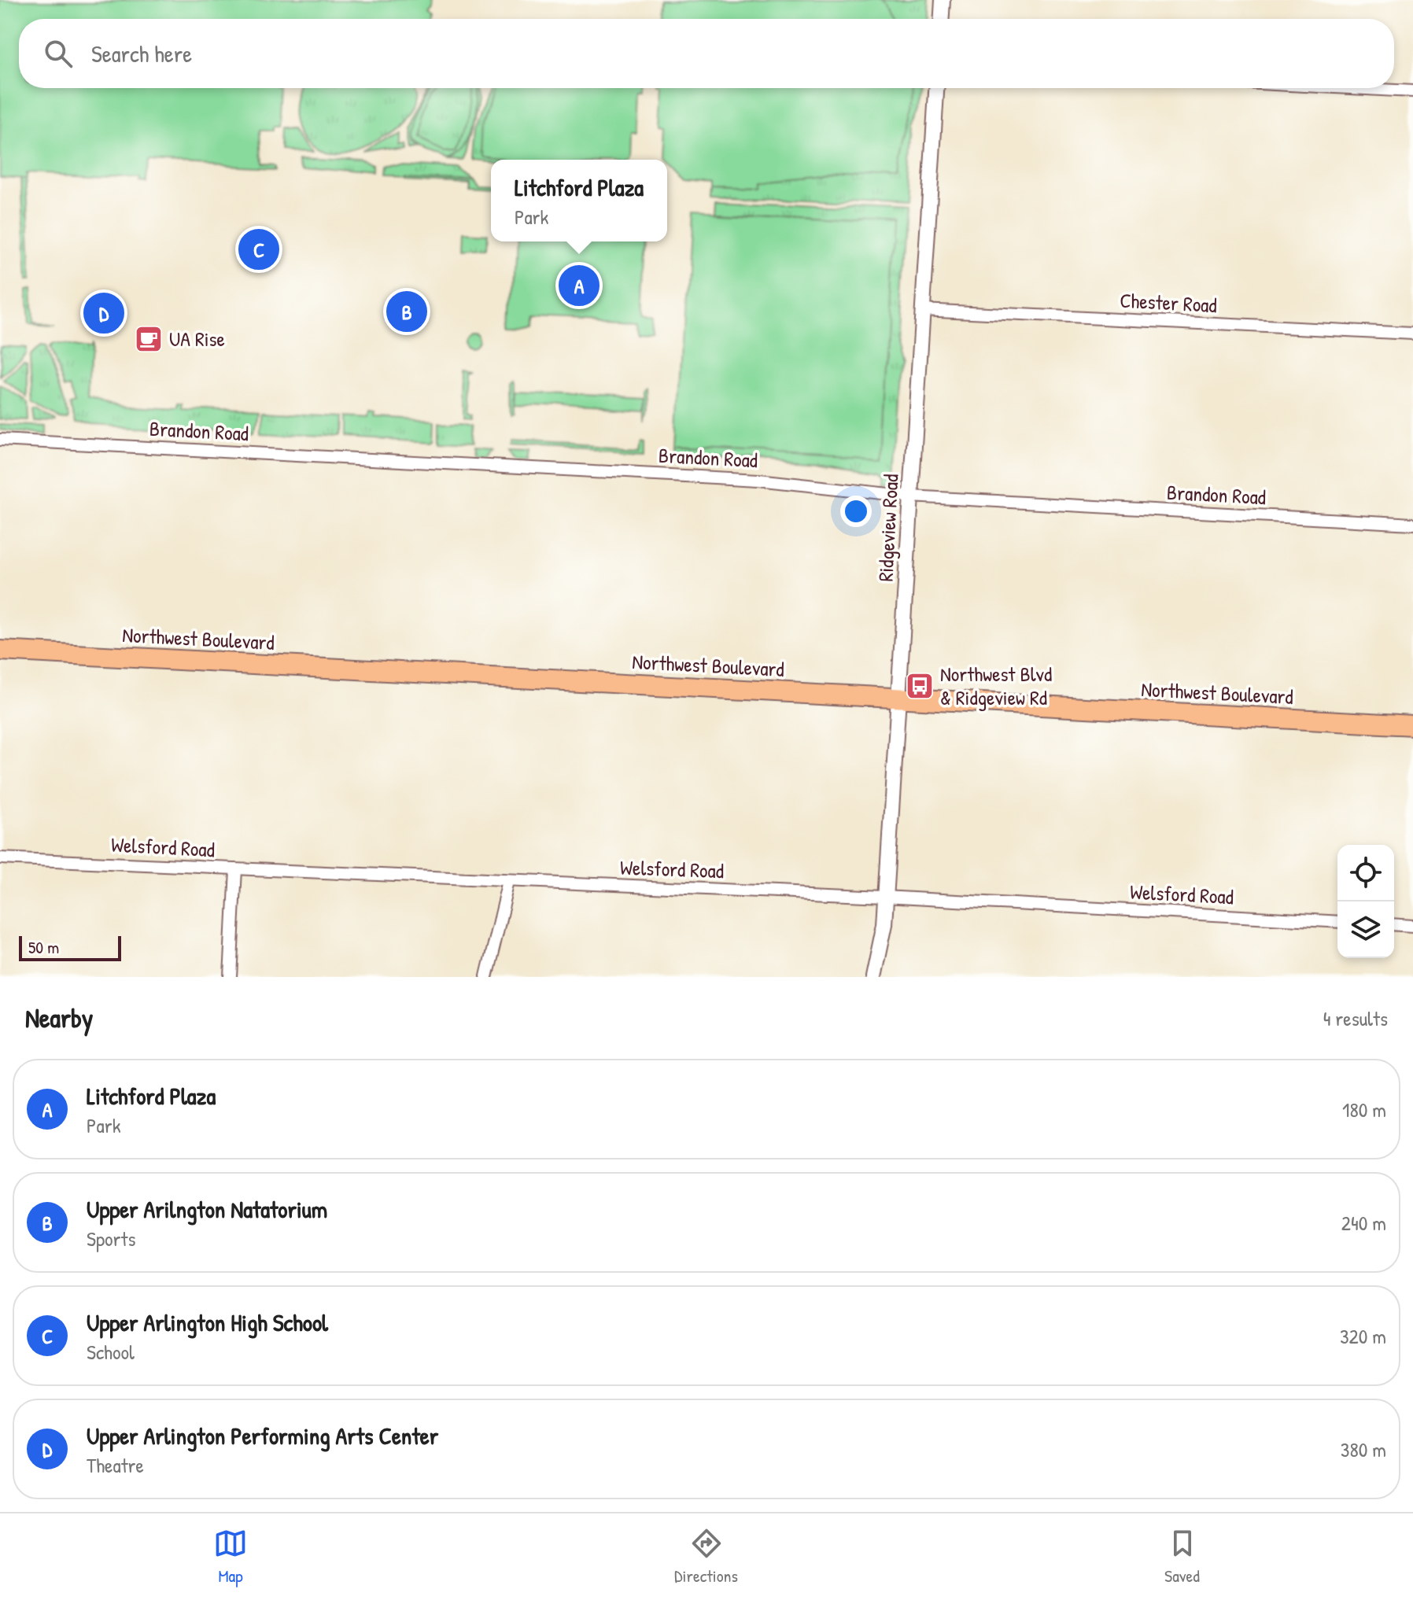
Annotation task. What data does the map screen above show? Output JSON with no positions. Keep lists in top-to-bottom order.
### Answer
{
  "streets": {
    "main road": ["Northwest Boulevard"],
    "street": [
      "Chester Road",
      "Brandon Road",
      "Ridgeview Road",
      "Welsford Road"
    ]
  },
  "crossings": [
    ["Chester Road", "Ridgeview Road"],
    ["Brandon Road", "Ridgeview Road"],
    ["Ridgeview Road", "Northwest Boulevard"],
    ["Ridgeview Road", "Welsford Road"]
  ],
  "places": {
    "cafe": ["UA Rise"],
    "bus stop": ["Northwest Blvd & Ridgeview Rd"]
  },
  "scale_bar": "50 m",
  "page": {
    "search": "Search here",
    "popup": ["Litchford Plaza", "Park"],
    "pins": [
      "C",
      "A",
      "B",
      "D"
    ],
    "scale": "50 m",
    "heading": ["Nearby", "4 results"],
    "list": [
      {
        "mark": "A",
        "name": "Litchford Plaza",
        "note": "Park",
        "value": "180 m"
      },
      {
        "mark": "B",
        "name": "Upper Arilngton Natatorium",
        "note": "Sports",
        "value": "240 m"
      },
      {
        "mark": "C",
        "name": "Upper Arlington High School",
        "note": "School",
        "value": "320 m"
      },
      {
        "mark": "D",
        "name": "Upper Arlington Performing Arts Center",
        "note": "Theatre",
        "value": "380 m"
      }
    ],
    "nav": ["Map", "Directions", "Saved"]
  }
}
